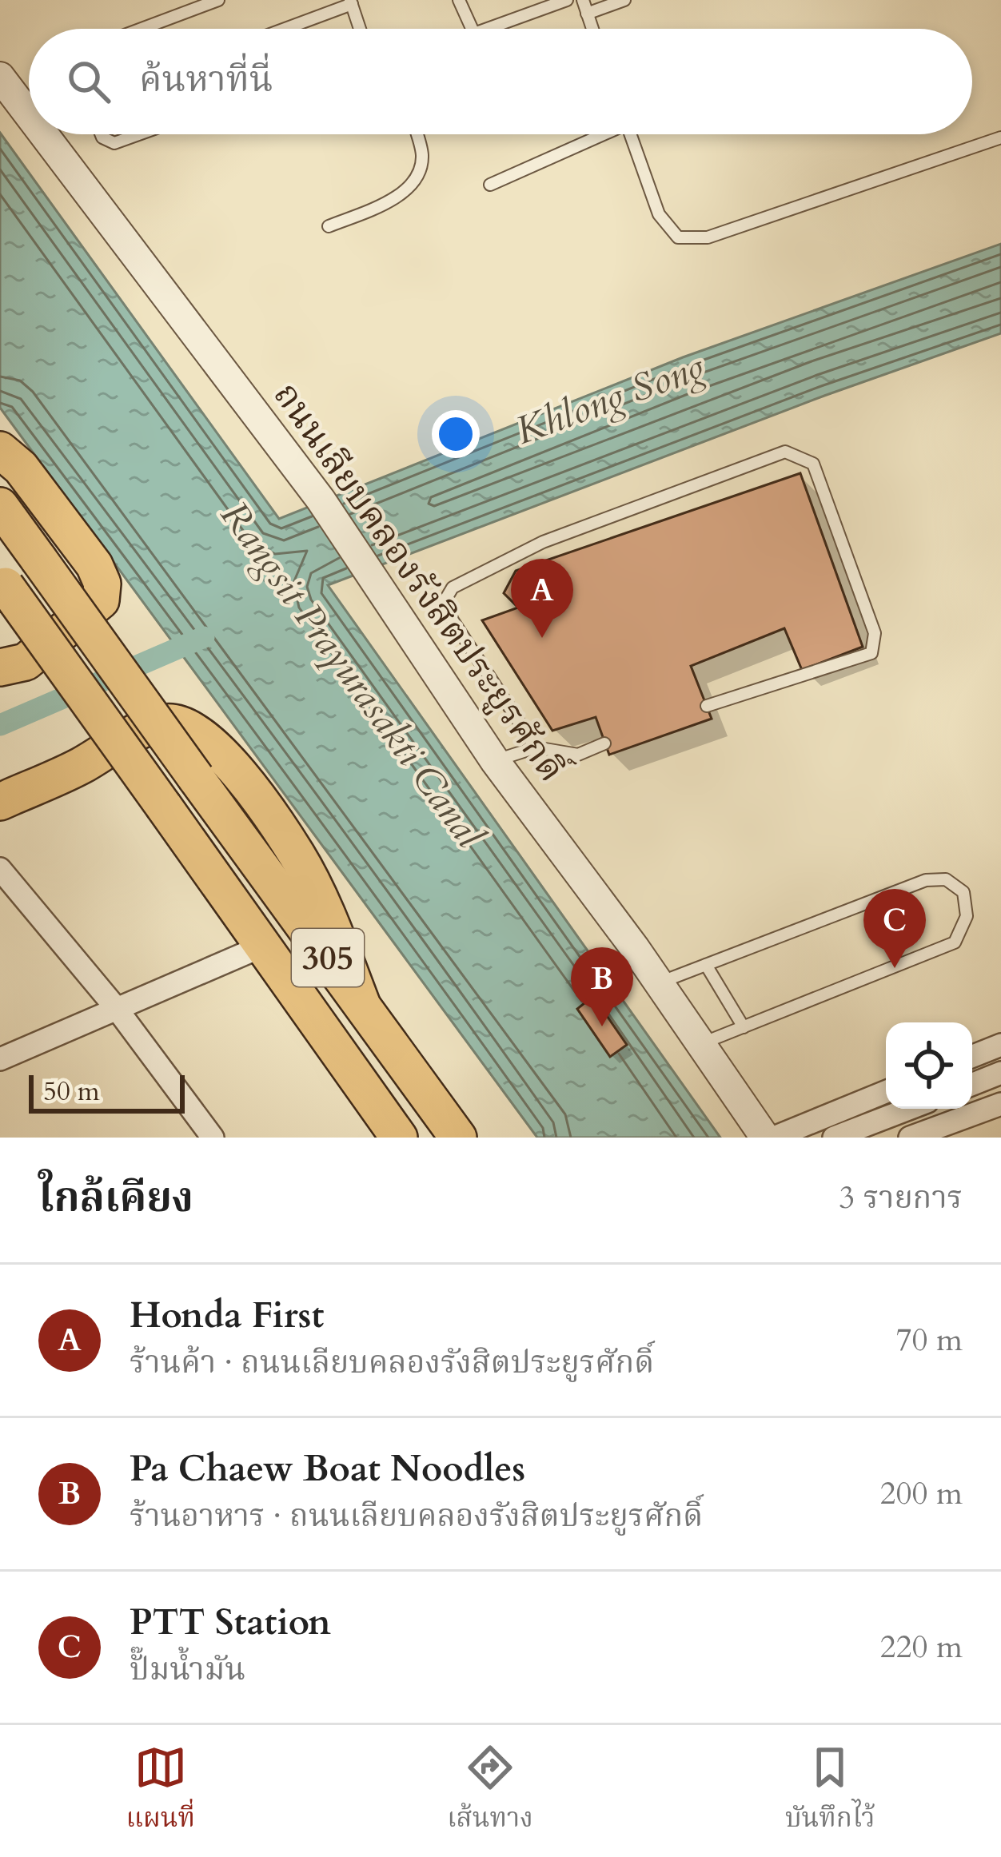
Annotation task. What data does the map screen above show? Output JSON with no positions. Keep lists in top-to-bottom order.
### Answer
{
  "streets": {
    "main road": ["305"],
    "street": ["ถนนเลียบคลองรังสิตประยูรศักดิ์"]
  },
  "water": ["Khlong Song", "Rangsit Prayurasakti Canal"],
  "scale_bar": "50 m",
  "page": {
    "search": "ค้นหาที่นี่",
    "pins": ["A", "C", "B"],
    "scale": "50 m",
    "heading": ["ใกล้เคียง", "3 รายการ"],
    "list": [
      {
        "mark": "A",
        "name": "Honda First",
        "note": "ร้านค้า · ถนนเลียบคลองรังสิตประยูรศักดิ์",
        "value": "70 m"
      },
      {
        "mark": "B",
        "name": "Pa Chaew Boat Noodles",
        "note": "ร้านอาหาร · ถนนเลียบคลองรังสิตประยูรศักดิ์",
        "value": "200 m"
      },
      {
        "mark": "C",
        "name": "PTT Station",
        "note": "ปั๊มน้ำมัน",
        "value": "220 m"
      }
    ],
    "nav": ["แผนที่", "เส้นทาง", "บันทึกไว้"]
  }
}
